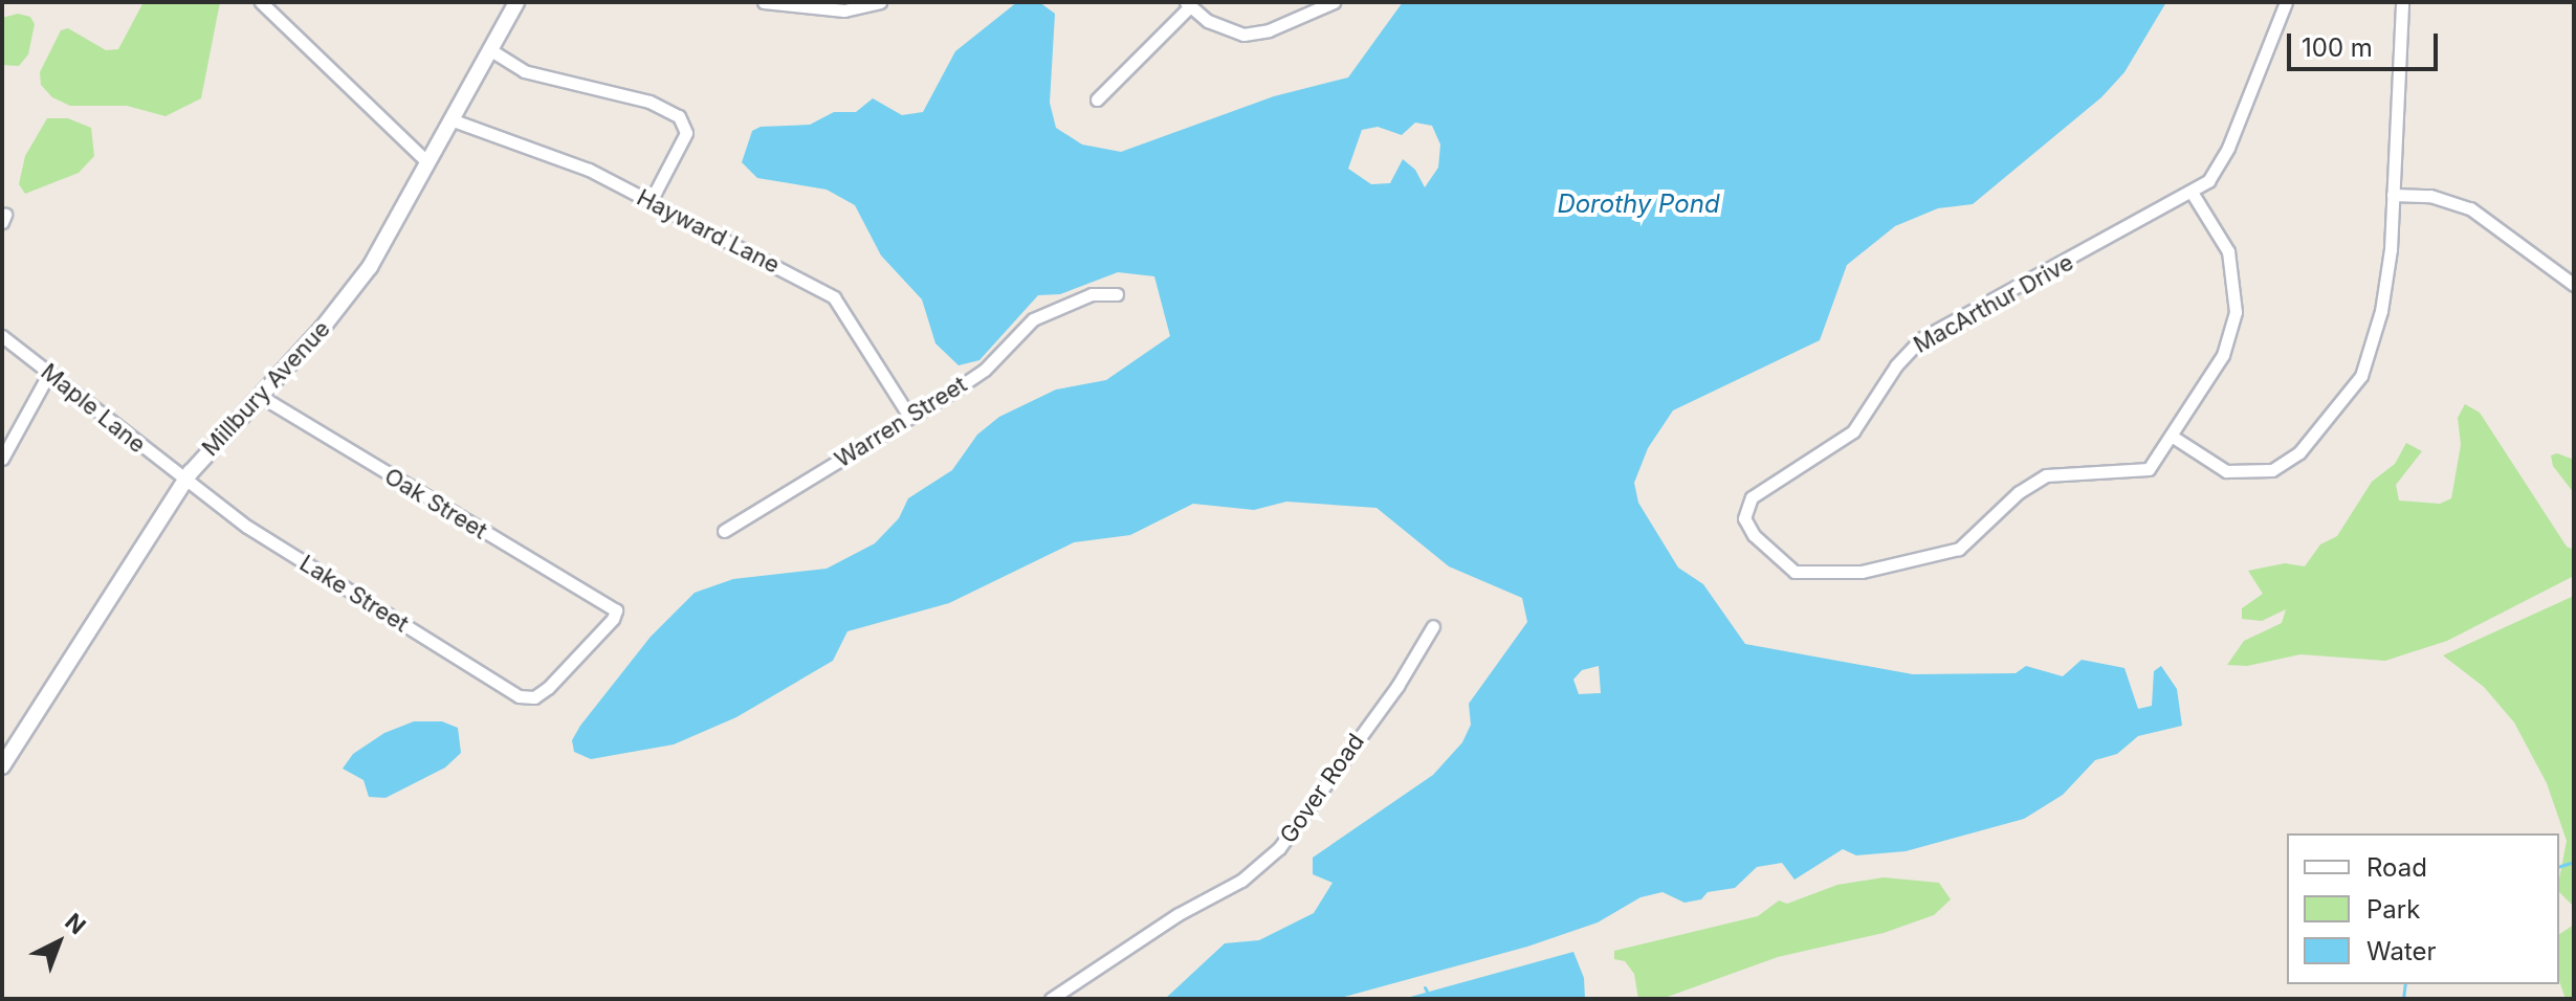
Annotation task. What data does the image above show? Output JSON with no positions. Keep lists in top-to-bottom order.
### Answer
{
  "streets": {
    "main road": ["Millbury Avenue"],
    "street": [
      "Hayward Lane",
      "MacArthur Drive",
      "Maple Lane",
      "Warren Street",
      "Oak Street",
      "Lake Street",
      "Gover Road"
    ]
  },
  "crossings": [
    ["Hayward Lane", "Millbury Avenue"],
    ["Hayward Lane", "Warren Street"],
    ["Millbury Avenue", "Maple Lane"],
    ["Millbury Avenue", "Oak Street"],
    ["Millbury Avenue", "Lake Street"],
    ["Maple Lane", "Lake Street"],
    ["Oak Street", "Lake Street"]
  ],
  "water": ["Dorothy Pond"],
  "legend": ["Road", "Park", "Water"],
  "scale_bar": "100 m",
  "north": "top right"
}
